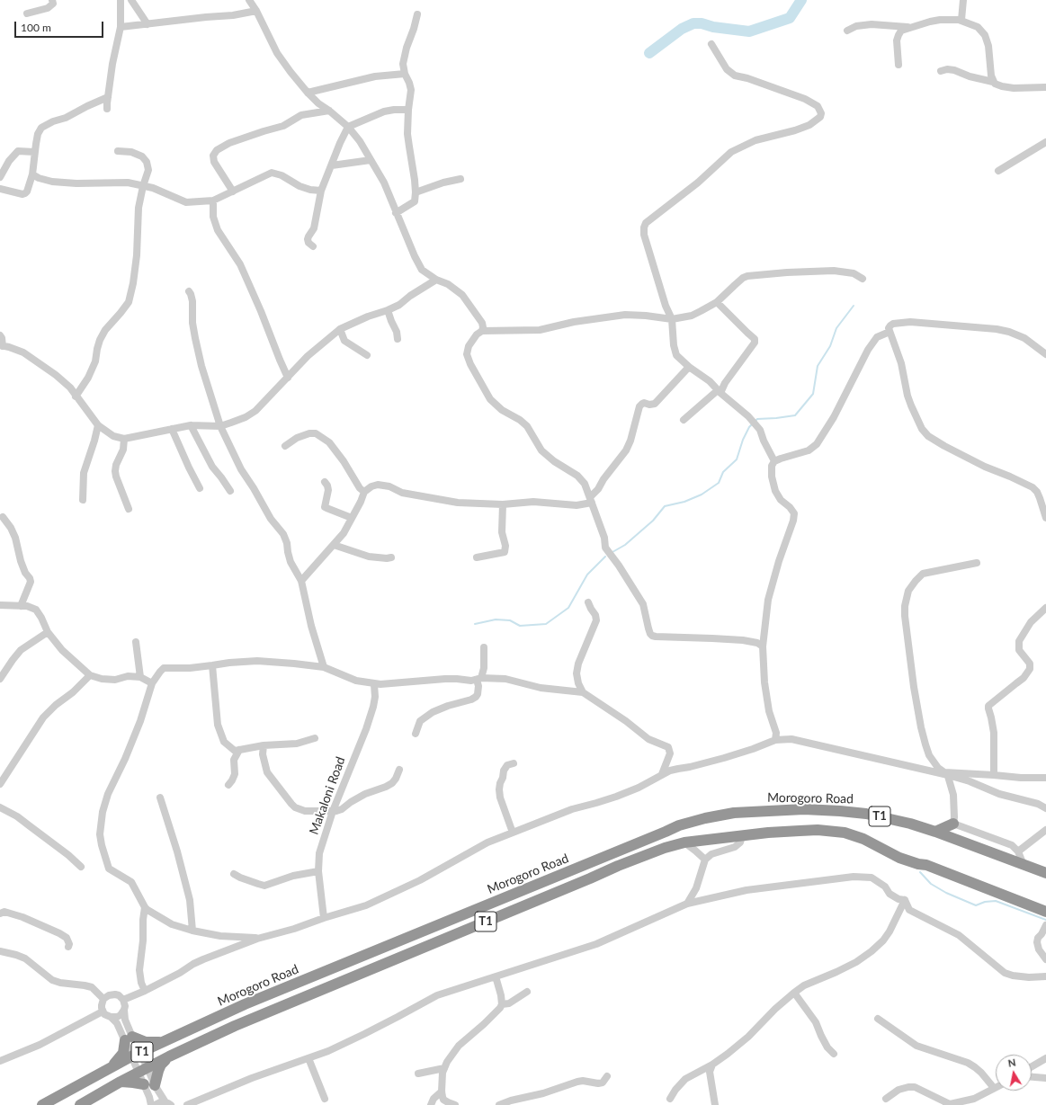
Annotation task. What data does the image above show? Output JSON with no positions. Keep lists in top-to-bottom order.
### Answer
{
  "streets": {
    "highway": ["Morogoro Road", "T1"],
    "street": ["Makaloni Road"]
  },
  "scale_bar": "100 m",
  "north": "top"
}
